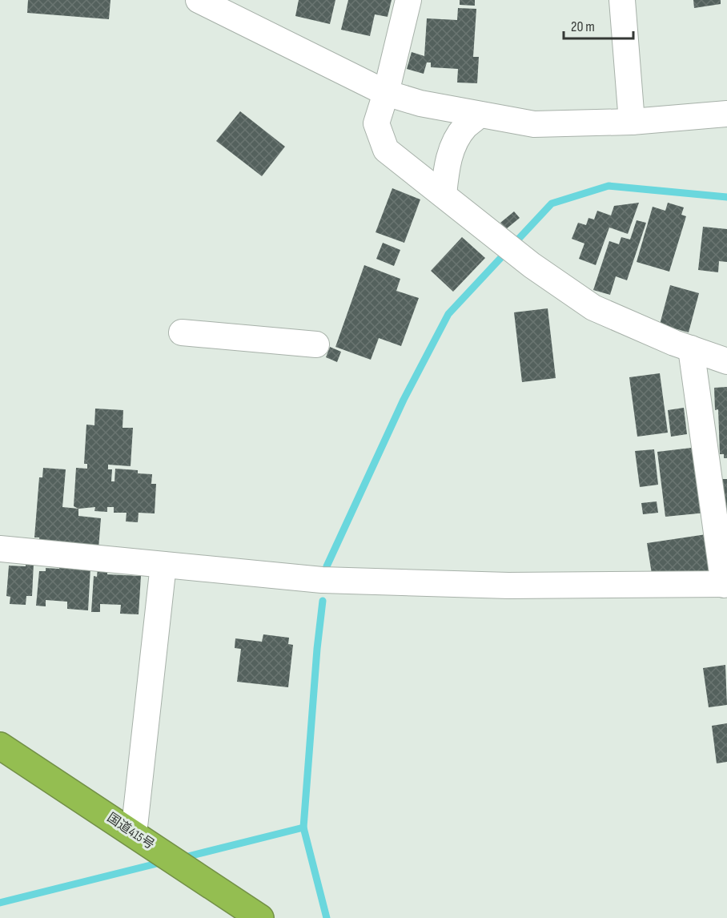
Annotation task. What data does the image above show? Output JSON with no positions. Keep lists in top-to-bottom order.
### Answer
{
  "streets": {
    "highway": ["国道415号"]
  },
  "scale_bar": "20 m"
}
